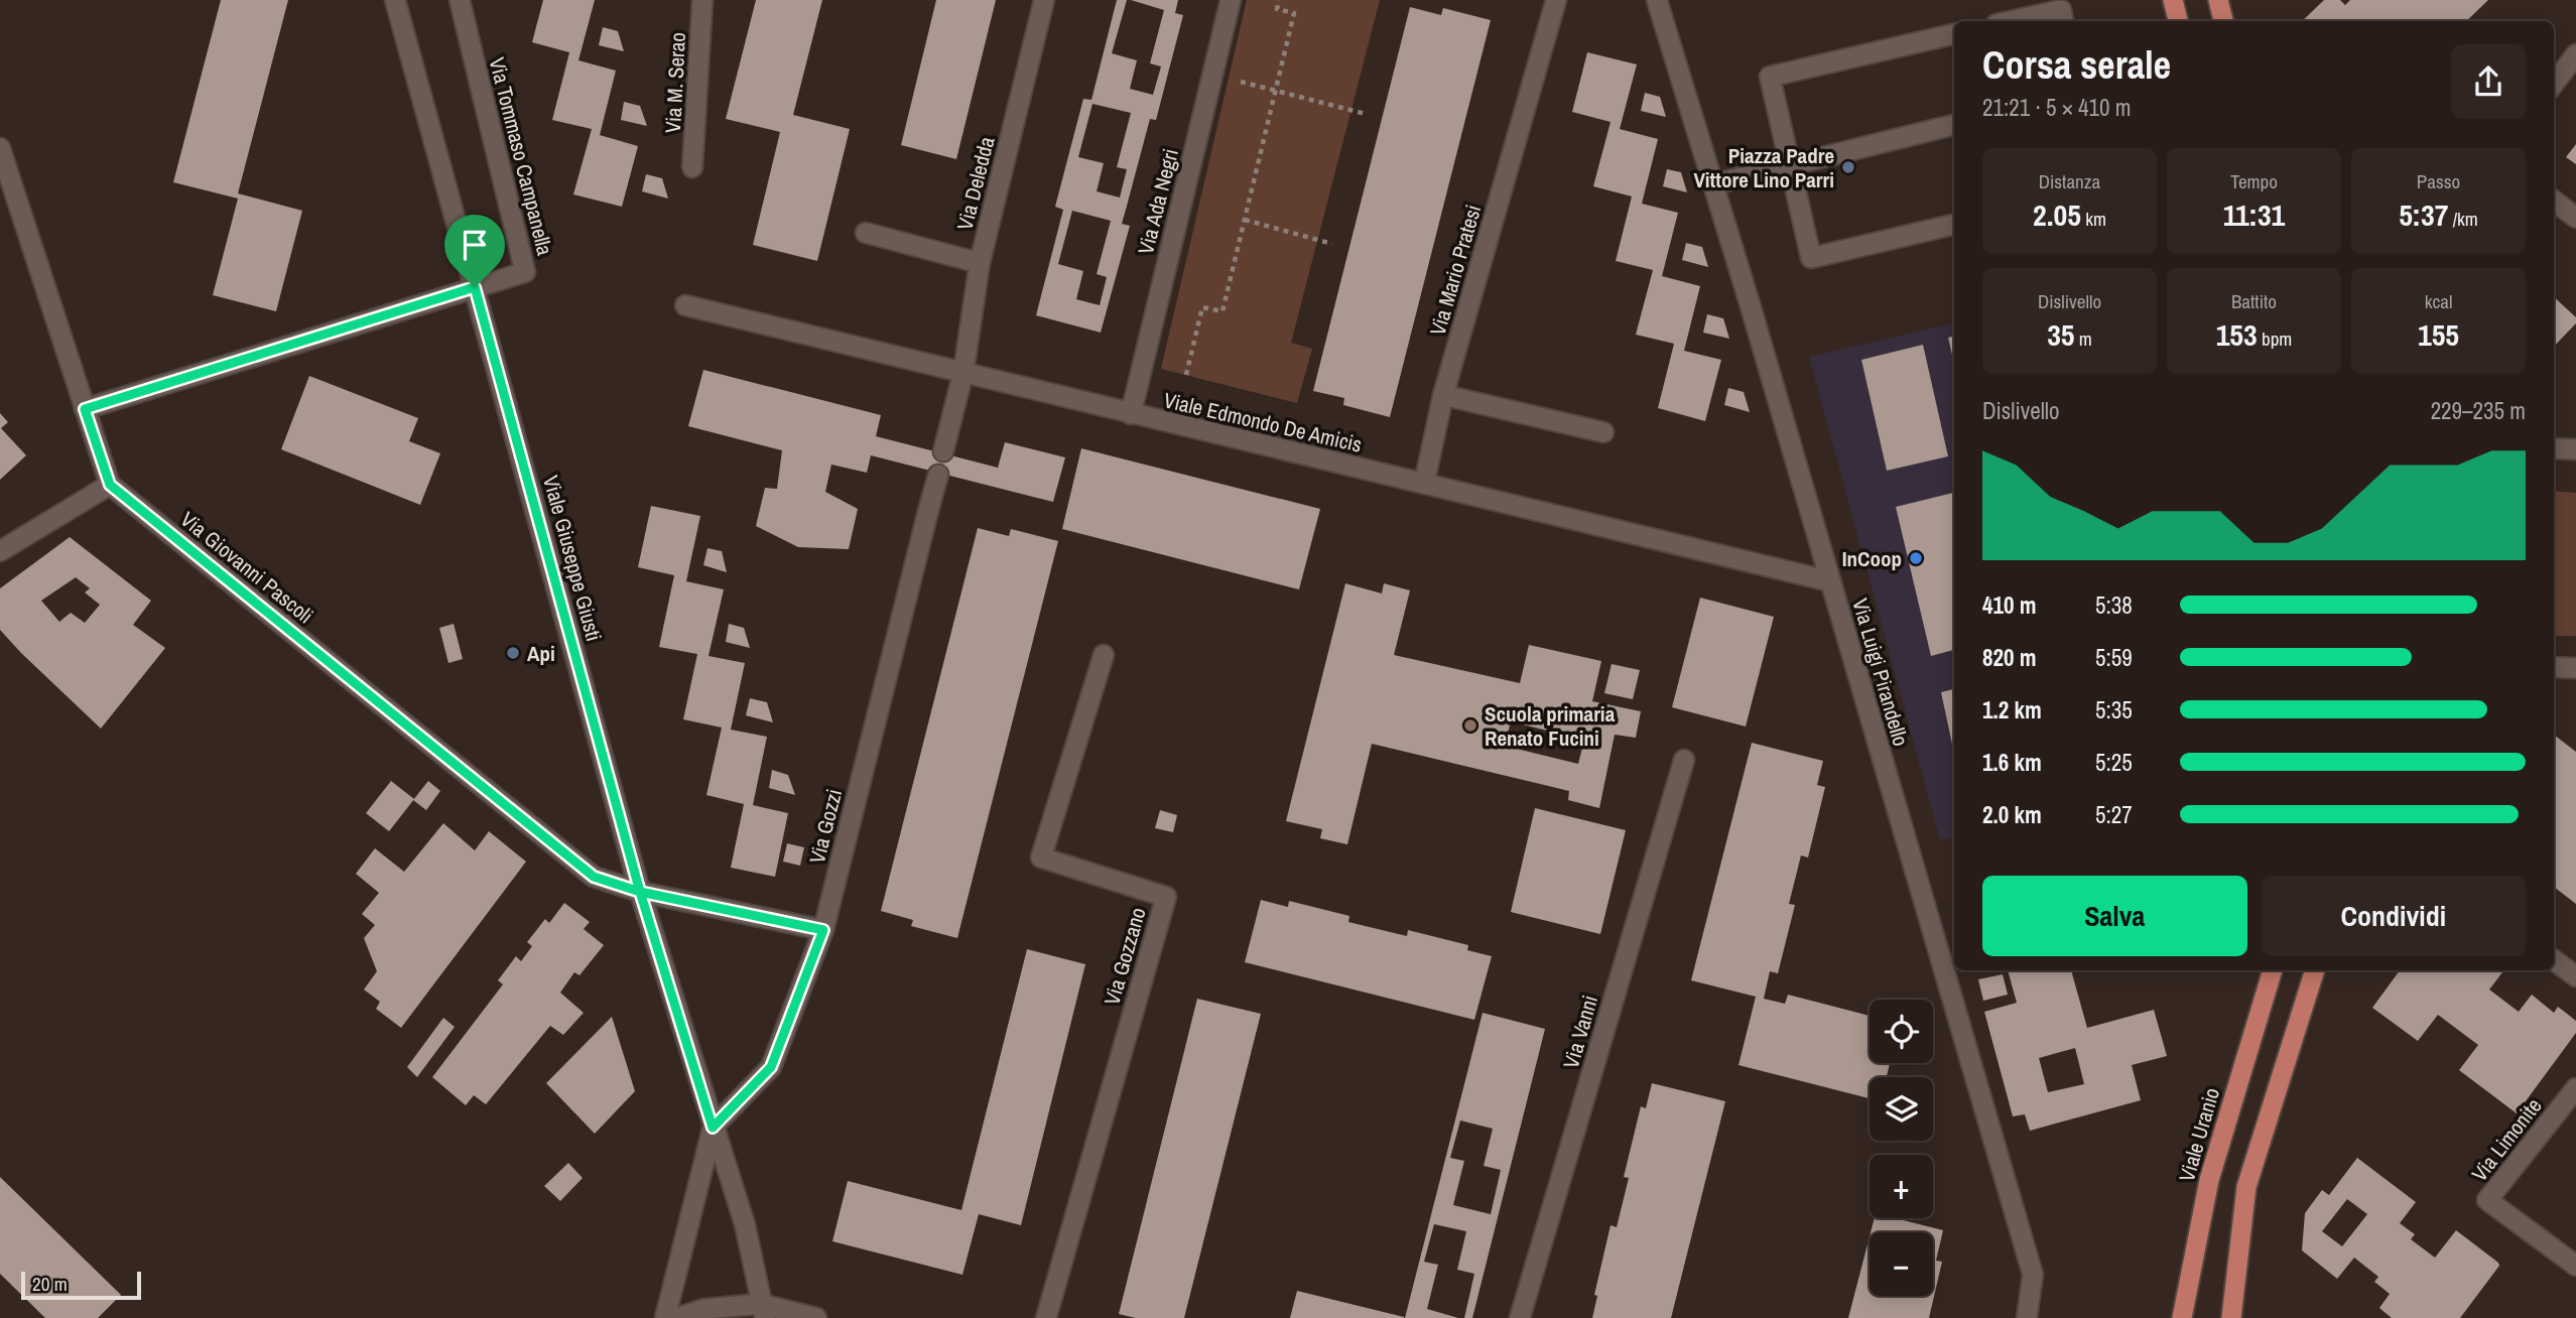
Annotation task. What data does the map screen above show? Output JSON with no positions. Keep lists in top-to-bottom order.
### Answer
{
  "streets": {
    "main road": ["Viale Uranio"],
    "street": [
      "Via M. Serao",
      "Via Tommaso Campanella",
      "Via Deledda",
      "Via Ada Negri",
      "Via Mario Pratesi",
      "Viale Edmondo De Amicis",
      "Viale Giuseppe Giusti",
      "Via Giovanni Pascoli",
      "Via Luigi Pirandello",
      "Via Gozzi",
      "Via Gozzano",
      "Via Vanni",
      "Via Limonite"
    ]
  },
  "crossings": [
    ["Via Tommaso Campanella", "Viale Giuseppe Giusti"],
    ["Via Ada Negri", "Viale Edmondo De Amicis"],
    ["Via Mario Pratesi", "Viale Edmondo De Amicis"],
    ["Viale Edmondo De Amicis", "Via Luigi Pirandello"],
    ["Viale Giuseppe Giusti", "Via Giovanni Pascoli"],
    ["Viale Giuseppe Giusti", "Via Gozzi"],
    ["Via Giovanni Pascoli", "Via Gozzi"]
  ],
  "places": [
    "Piazza Padre Vittore Lino Parri",
    "InCoop",
    "Api",
    "Scuola primaria Renato Fucini"
  ],
  "scale_bar": "20 m",
  "page": {
    "heading": ["Corsa serale", "21:21 · 5 × 410 m"],
    "stats": [
      ["Distanza", "2.05 km"],
      ["Tempo", "11:31"],
      ["Passo", "5:37 /km"],
      ["Dislivello", "35 m"],
      ["Battito", "153 bpm"],
      ["kcal", "155"]
    ],
    "chart": ["Dislivello", "229–235 m"],
    "list": [
      {
        "name": "410 m",
        "note": "5:38"
      },
      {
        "name": "820 m",
        "note": "5:59"
      },
      {
        "name": "1.2 km",
        "note": "5:35"
      },
      {
        "name": "1.6 km",
        "note": "5:25"
      },
      {
        "name": "2.0 km",
        "note": "5:27"
      }
    ],
    "buttons": ["Salva", "Condividi"],
    "map_buttons": ["+", "−"],
    "scale": "20 m"
  }
}
